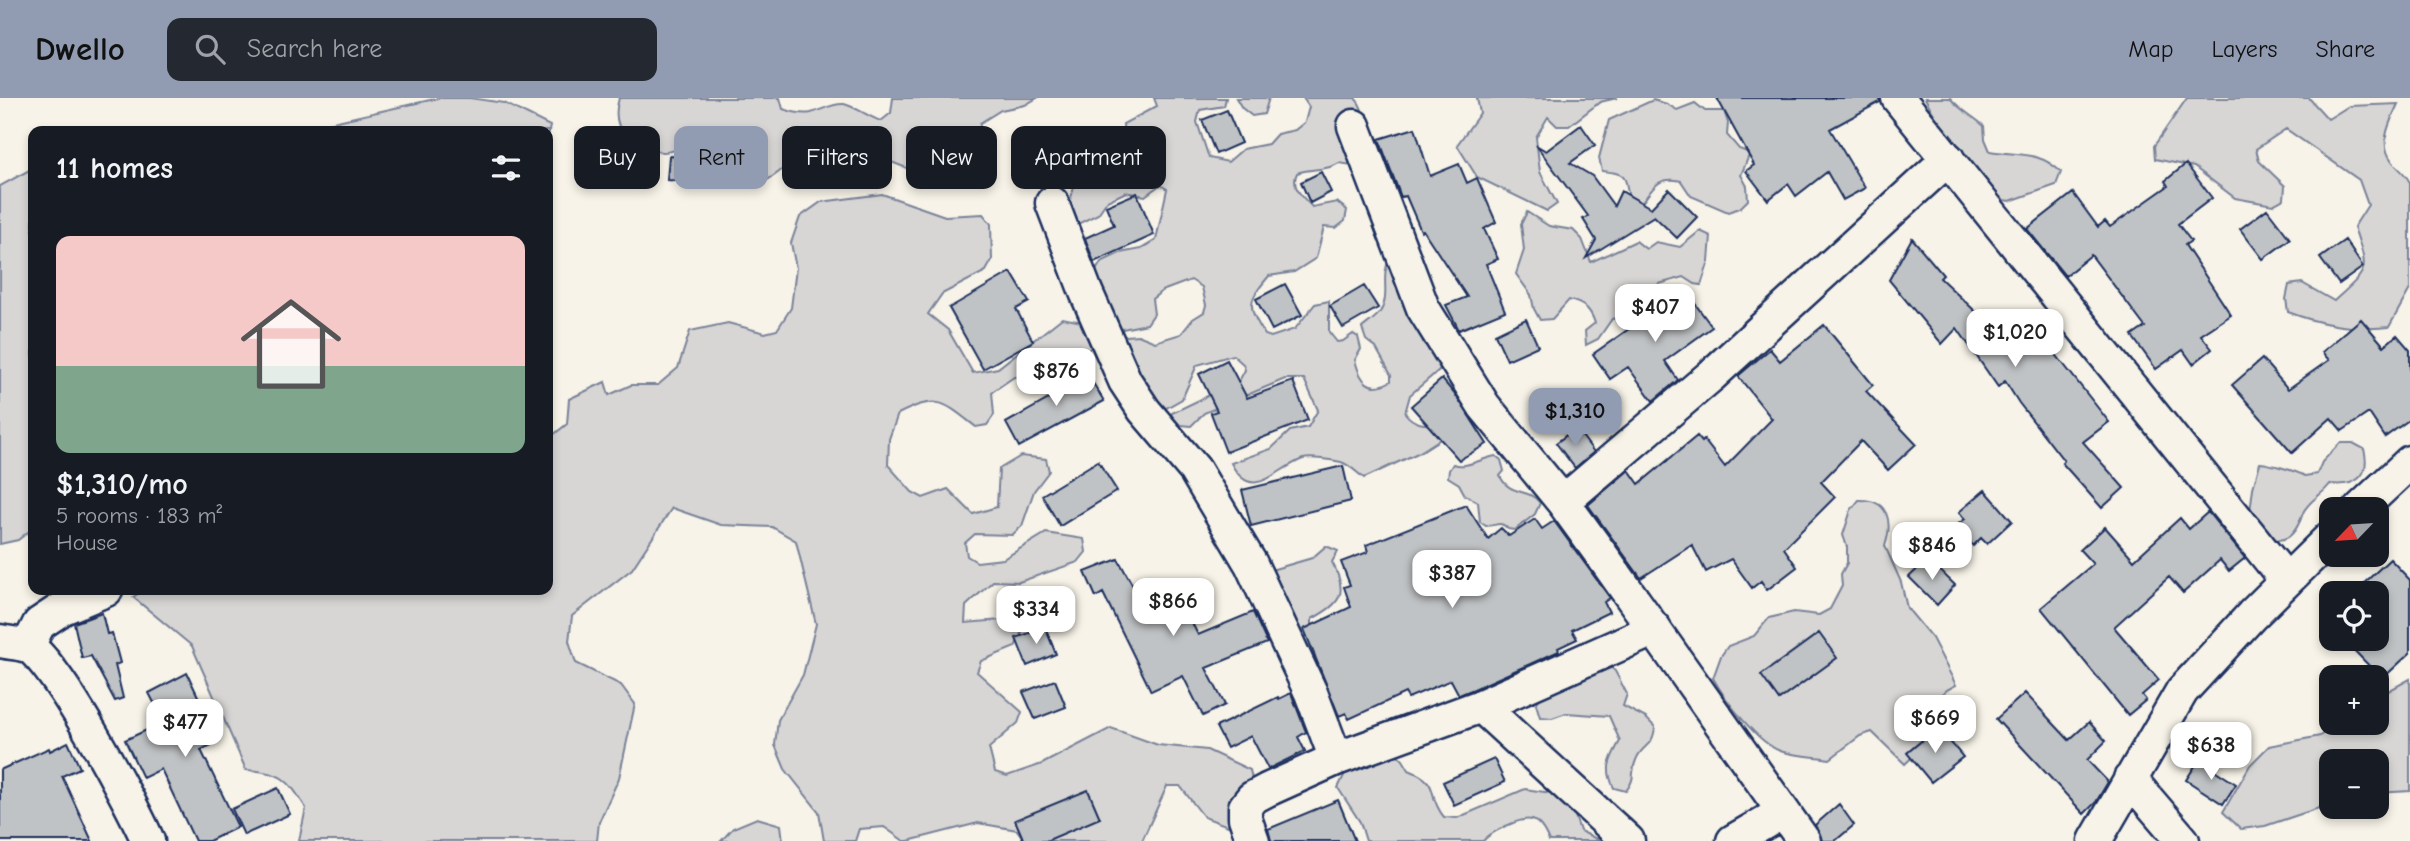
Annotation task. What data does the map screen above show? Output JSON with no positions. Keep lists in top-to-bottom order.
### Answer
{
  "north": "bottom left",
  "page": {
    "header": "Dwello",
    "search": "Search here",
    "nav": ["Map", "Layers", "Share"],
    "chip": [
      "Buy",
      "Rent",
      "Filters",
      "New",
      "Apartment"
    ],
    "heading": "11 homes",
    "list": [
      {
        "name": "$1,310/mo",
        "note": "5 rooms · 183 m² · House"
      }
    ],
    "price": [
      "$407",
      "$1,020",
      "$876",
      "$1,310",
      "$846",
      "$387",
      "$866",
      "$334",
      "$669",
      "$477",
      "$638"
    ],
    "map_buttons": ["+", "−"]
  }
}
